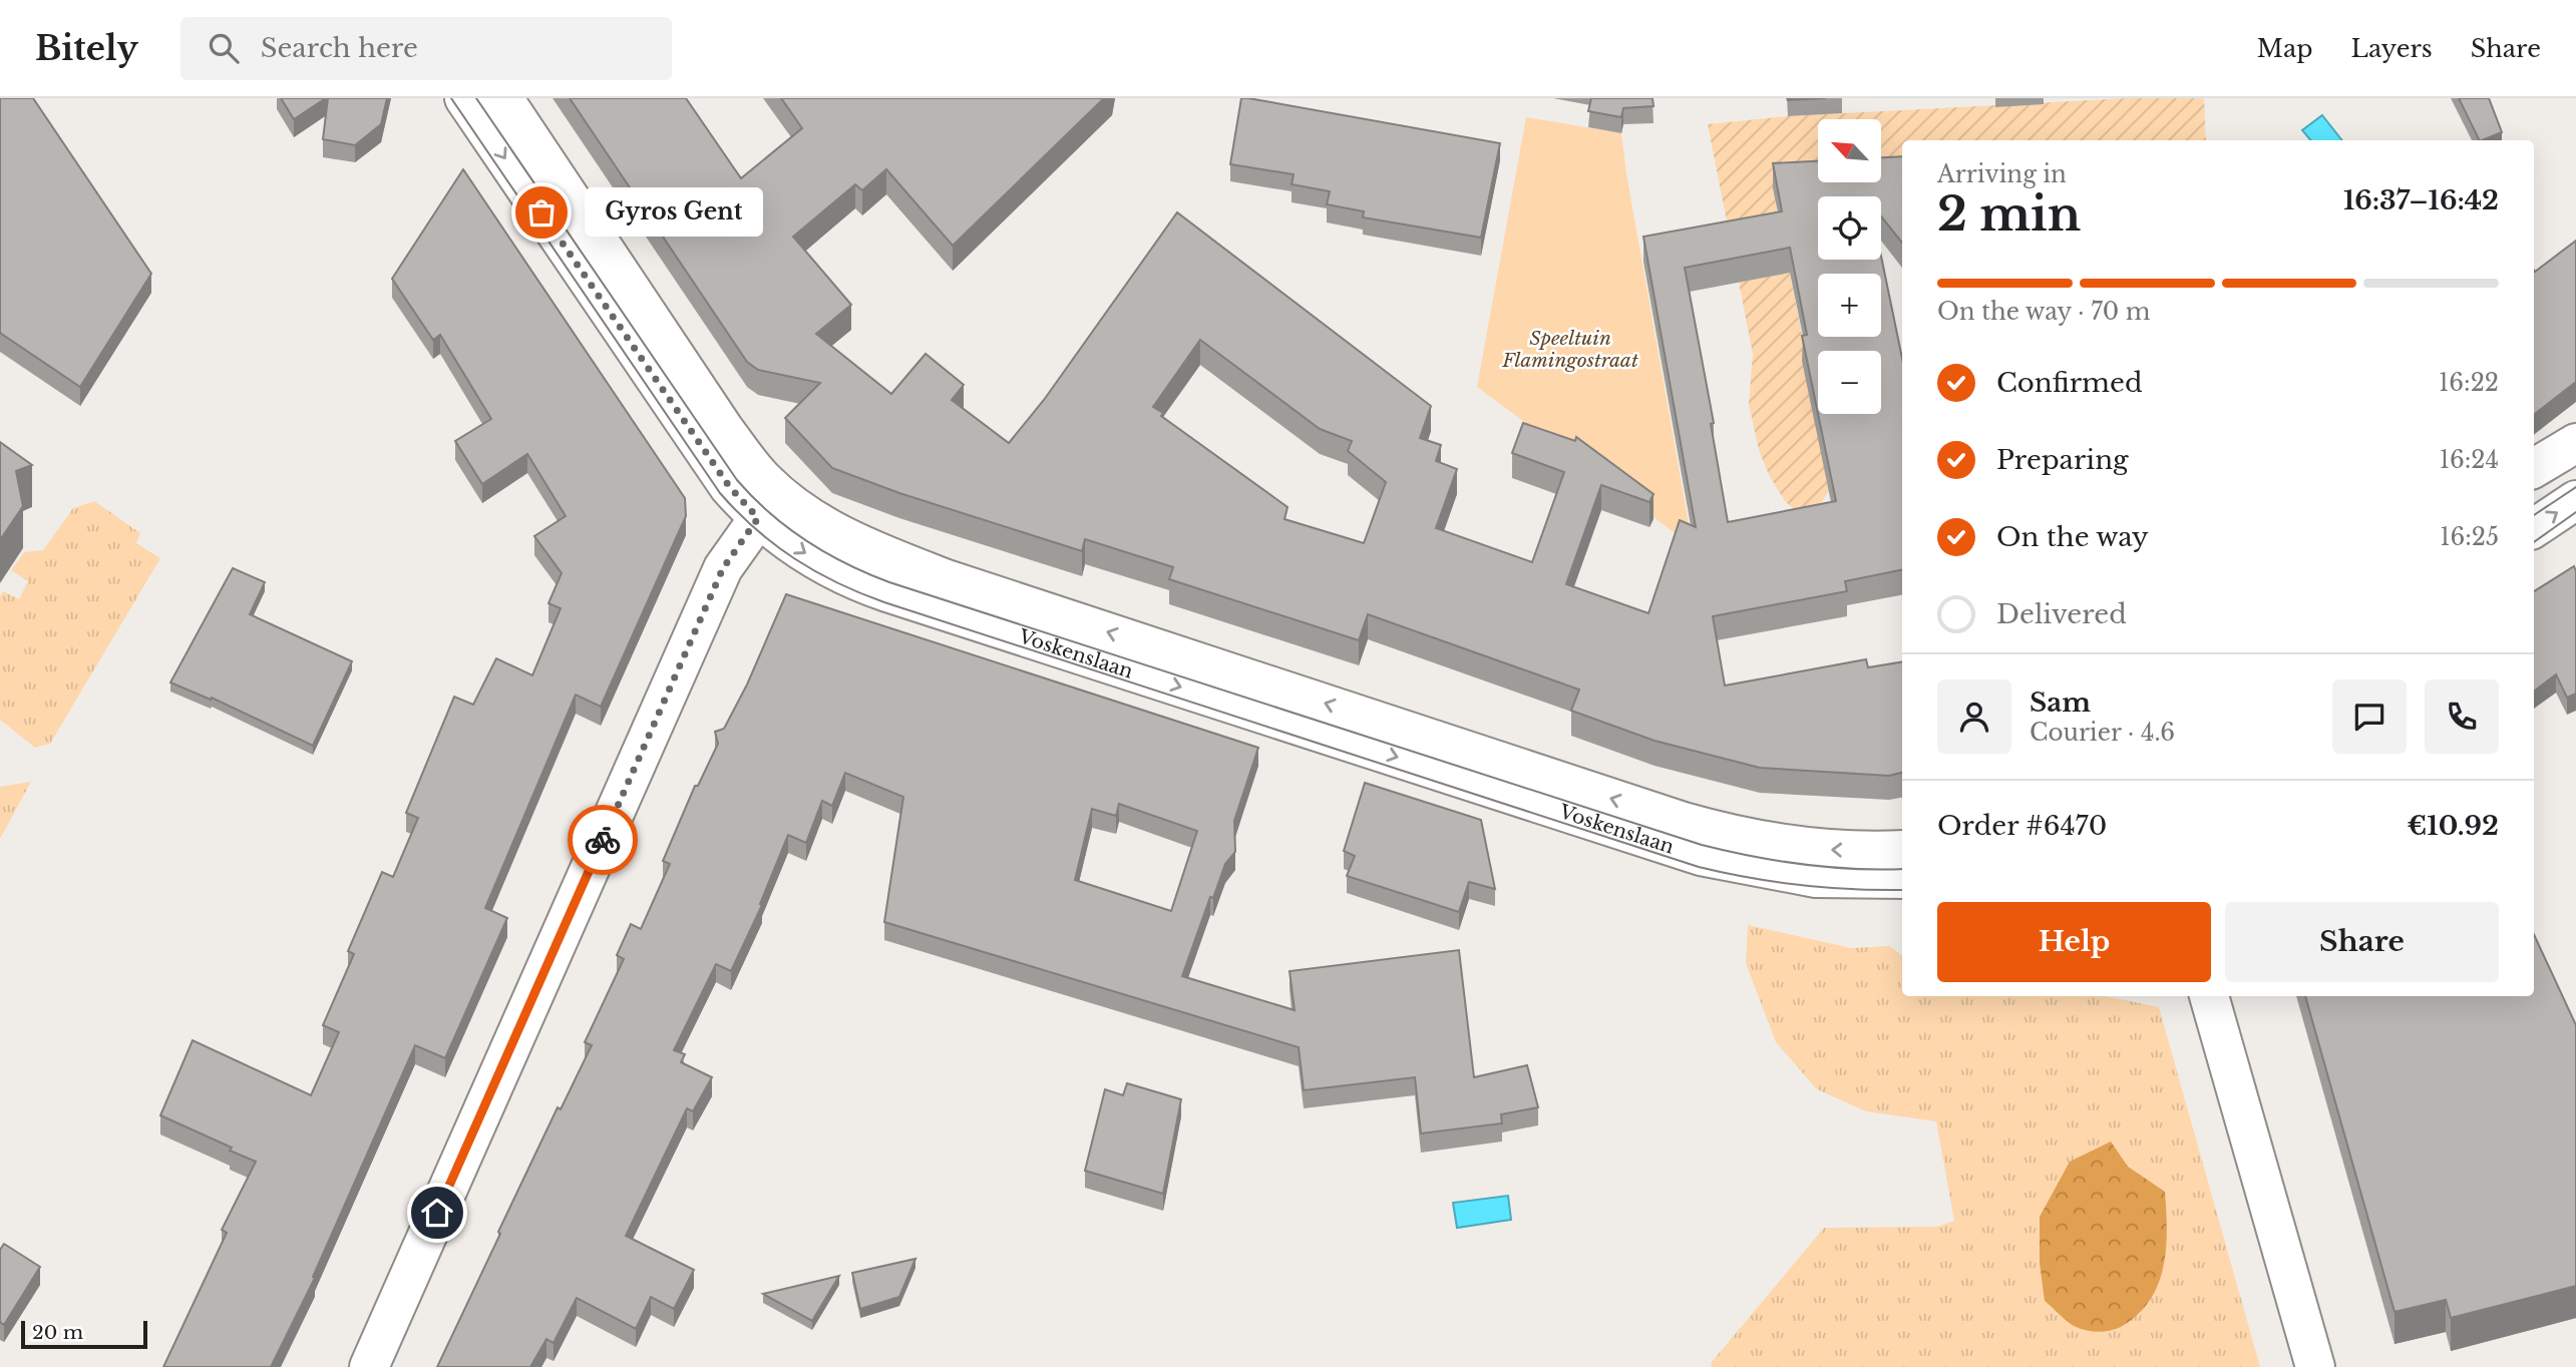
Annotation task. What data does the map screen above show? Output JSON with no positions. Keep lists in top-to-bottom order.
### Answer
{
  "streets": {
    "street": ["Voskenslaan"]
  },
  "parks": ["Speeltuin Flamingostraat"],
  "places": ["Gyros Gent"],
  "scale_bar": "20 m",
  "north": "top left",
  "page": {
    "header": "Bitely",
    "search": "Search here",
    "nav": ["Map", "Layers", "Share"],
    "map_buttons": ["+", "−"],
    "heading": ["2 min", "Arriving in", "16:37–16:42"],
    "panel": [
      "Sam",
      "Courier · 4.6",
      "Order #6470",
      "€10.92"
    ],
    "bubble": "Gyros Gent",
    "bar": "On the way · 70 m",
    "list": [
      ["Confirmed", "16:22"],
      ["Preparing", "16:24"],
      ["On the way", "16:25"],
      "Delivered"
    ],
    "buttons": ["Help", "Share"],
    "scale": "20 m"
  }
}
